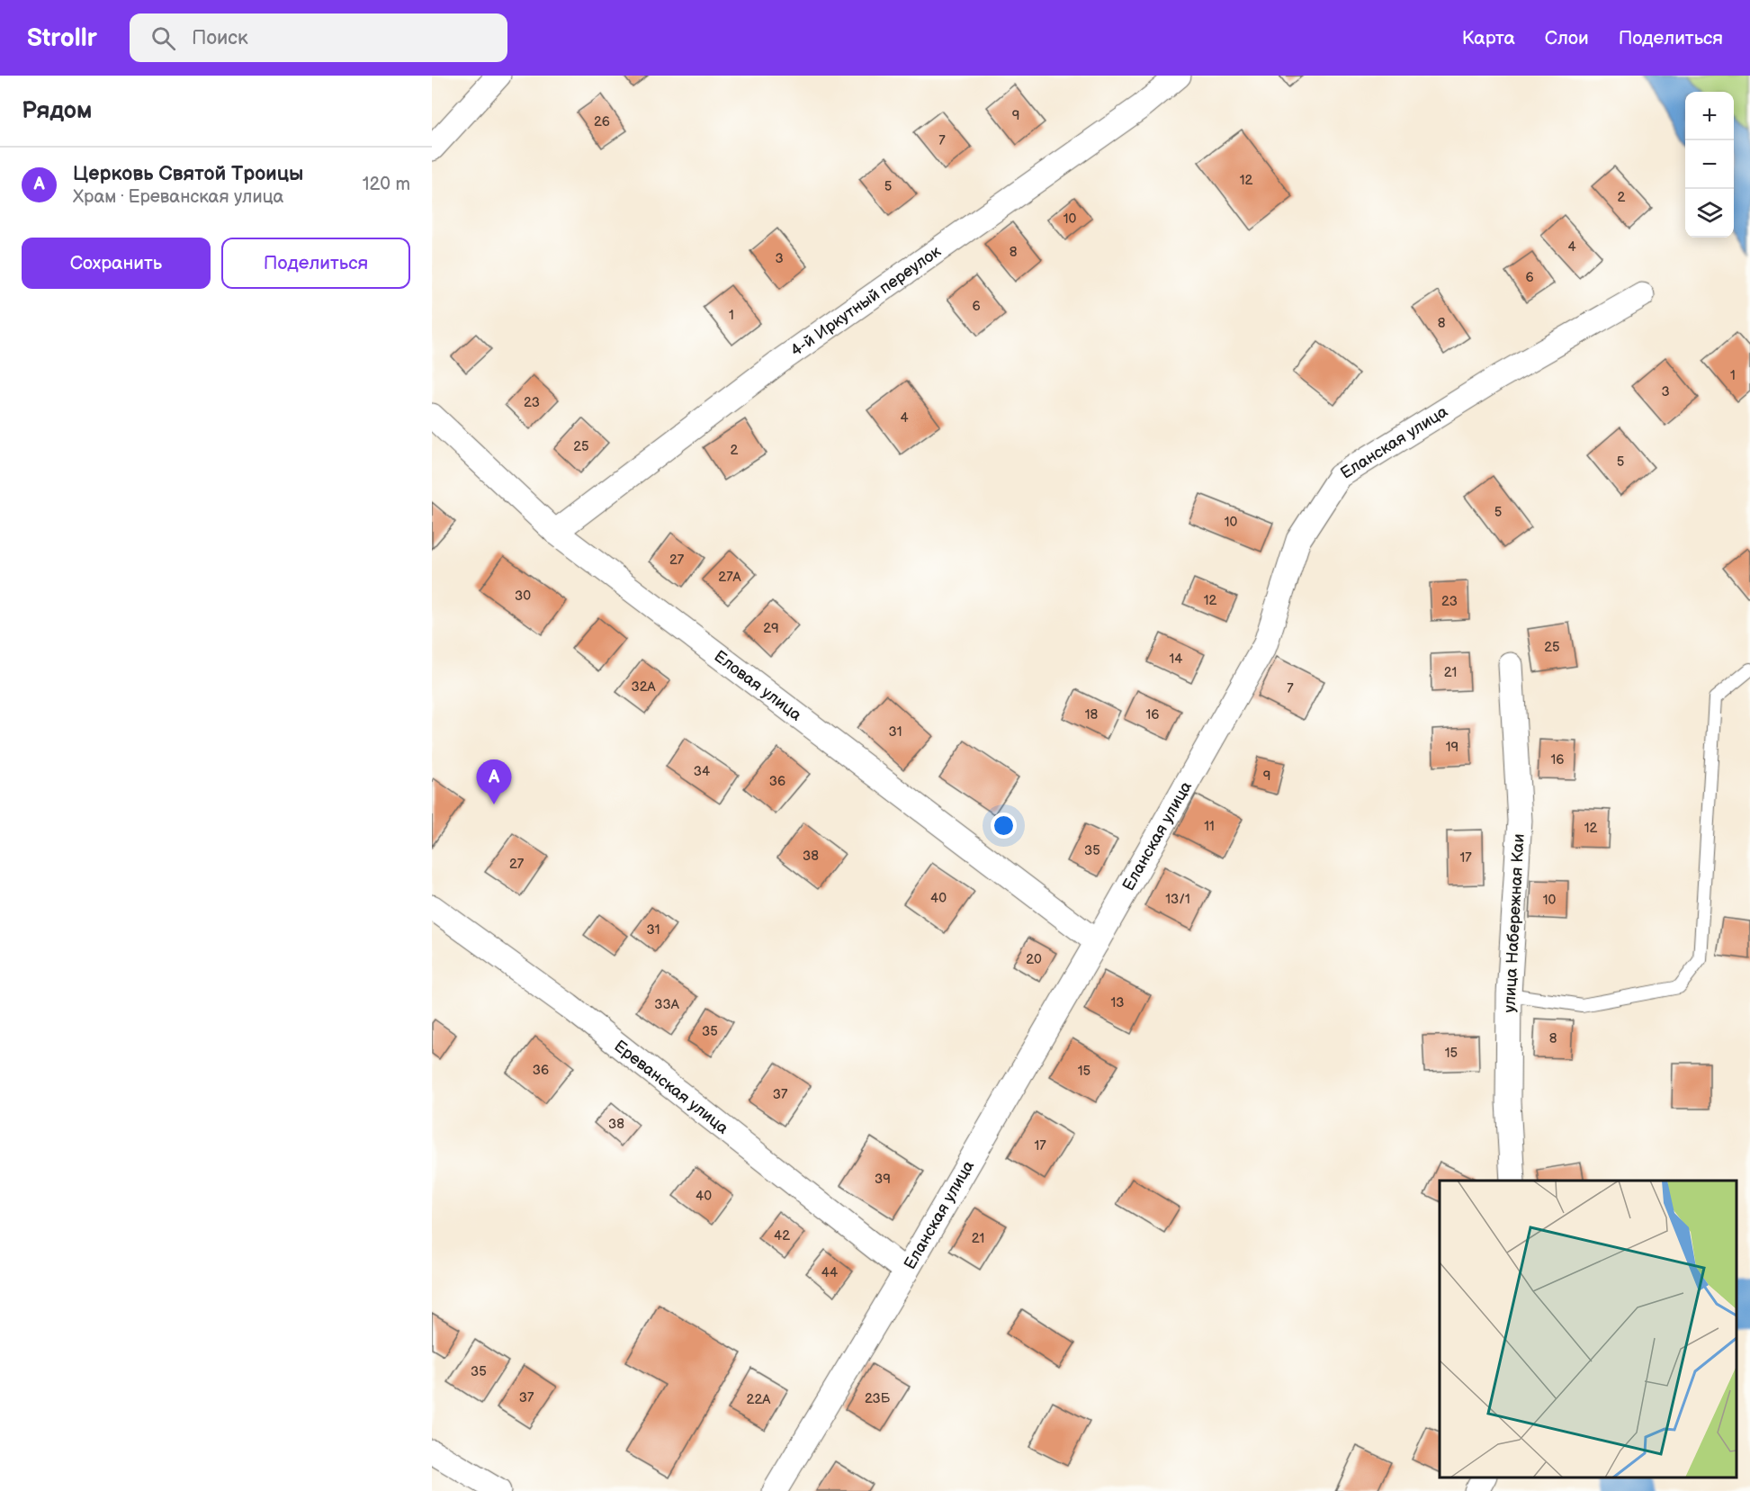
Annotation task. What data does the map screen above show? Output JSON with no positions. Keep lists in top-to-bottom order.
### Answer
{
  "streets": {
    "street": [
      "4-й Иркутный переулок",
      "Еланская улица",
      "Еловая улица",
      "улица Набережная Каи",
      "Ереванская улица"
    ]
  },
  "crossings": [
    ["4-й Иркутный переулок", "Еловая улица"],
    ["Еланская улица", "Еловая улица"],
    ["Еланская улица", "Ереванская улица"]
  ],
  "house_numbers": [
    "9",
    "26",
    "7",
    "12",
    "5",
    "2",
    "10",
    "4",
    "8",
    "3",
    "6",
    "6",
    "1",
    "8",
    "1",
    "3",
    "23",
    "4",
    "25",
    "2",
    "5",
    "5",
    "10",
    "27",
    "27А",
    "30",
    "12",
    "23",
    "29",
    "25",
    "14",
    "21",
    "32А",
    "7",
    "18",
    "16",
    "31",
    "19",
    "16",
    "34",
    "9",
    "36",
    "11",
    "12",
    "35",
    "38",
    "17",
    "27",
    "40",
    "13/1",
    "10",
    "31",
    "20",
    "13",
    "33А",
    "35",
    "8",
    "15",
    "36",
    "15",
    "37",
    "38",
    "17",
    "39",
    "40",
    "42",
    "21",
    "44",
    "35",
    "37",
    "23Б",
    "22А"
  ],
  "page": {
    "header": "Strollr",
    "search": "Поиск",
    "nav": ["Карта", "Слои", "Поделиться"],
    "heading": "Рядом",
    "map_buttons": ["+", "−"],
    "list": [
      {
        "mark": "A",
        "name": "Церковь Святой Троицы",
        "note": "Храм · Ереванская улица",
        "value": "120 m"
      }
    ],
    "buttons": ["Сохранить", "Поделиться"],
    "pins": "A"
  }
}
